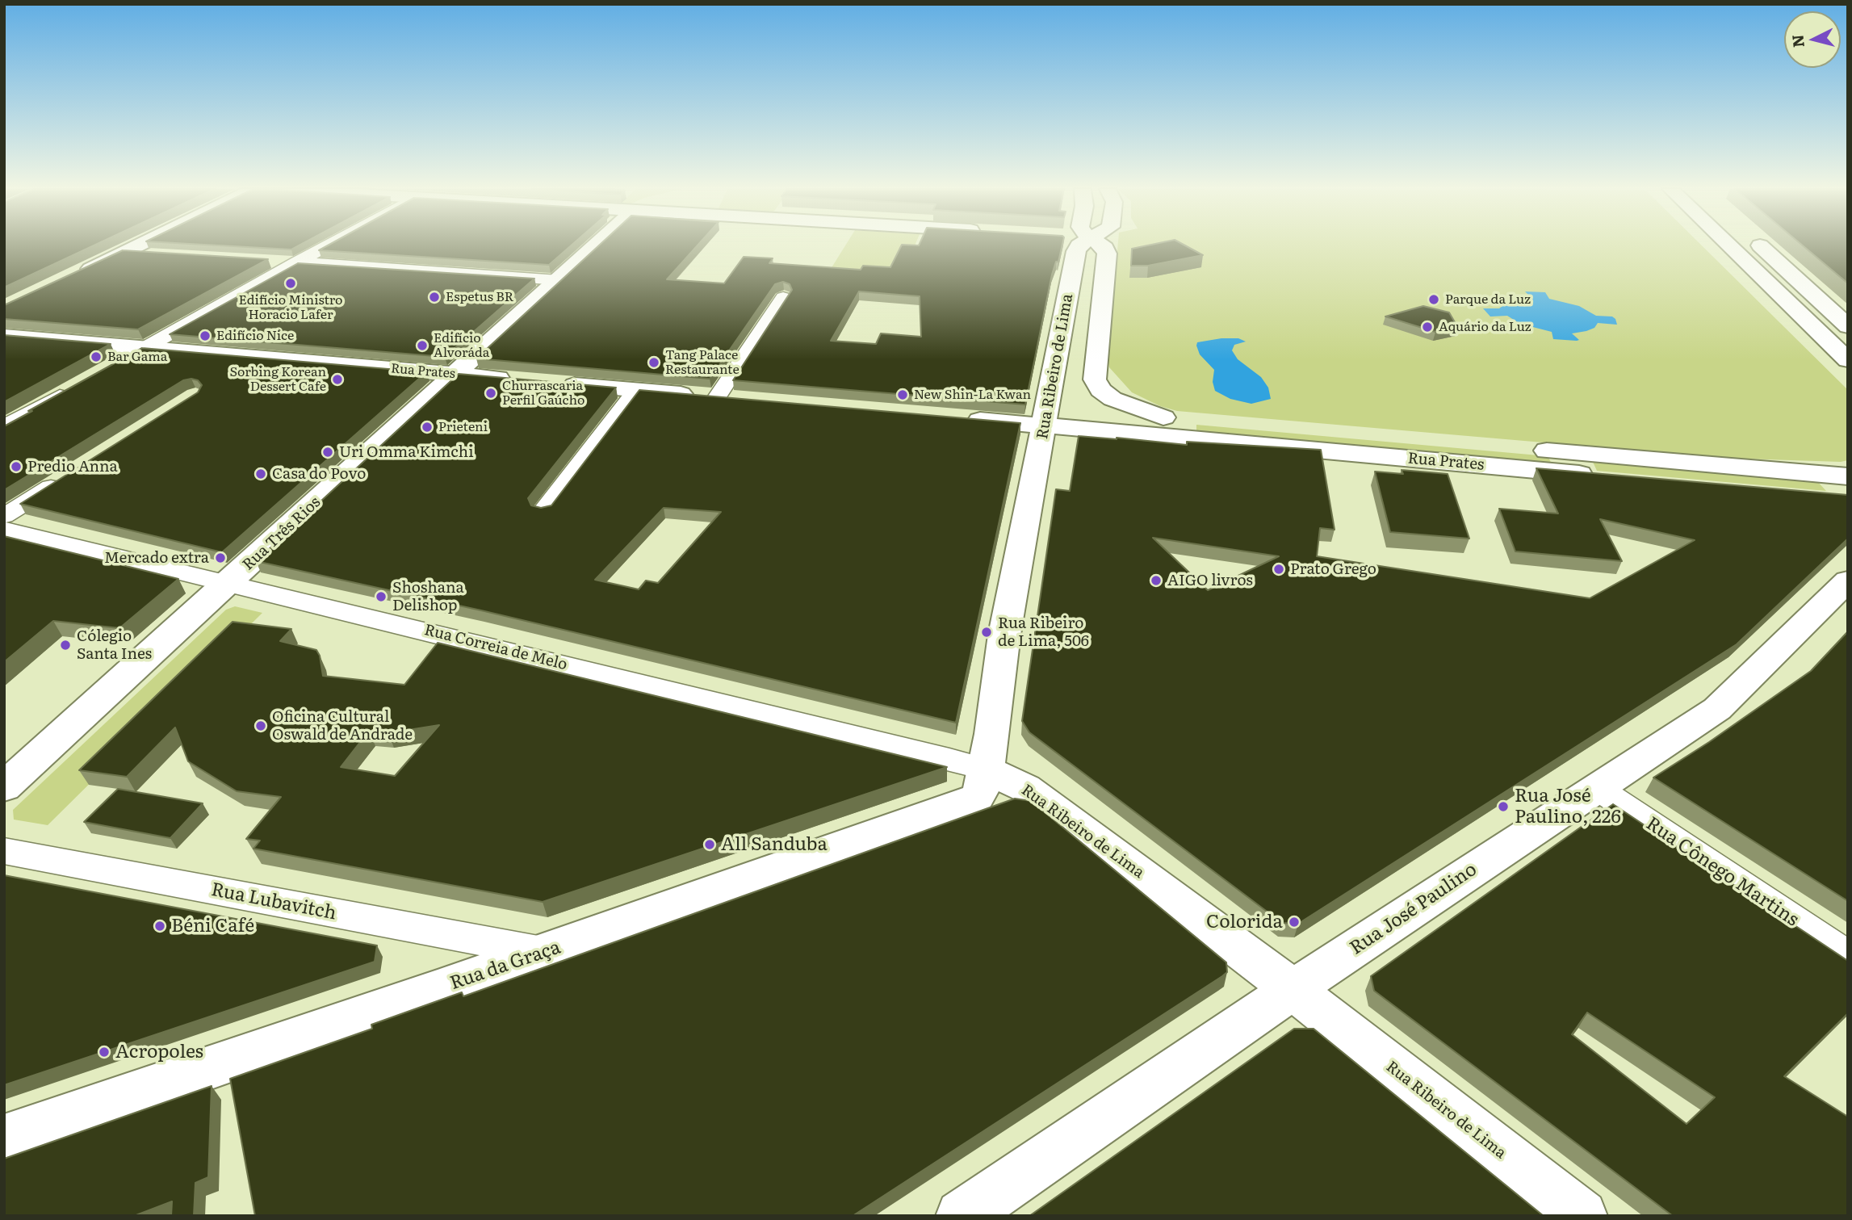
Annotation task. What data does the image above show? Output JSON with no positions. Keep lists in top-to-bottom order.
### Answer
{
  "streets": {
    "street": [
      "Rua Ribeiro de Lima",
      "Rua Prates",
      "Rua Três Rios",
      "Rua Correia de Melo",
      "Rua Cônego Martins",
      "Rua Lubavitch",
      "Rua José Paulino",
      "Rua da Graça"
    ]
  },
  "crossings": [
    ["Rua Ribeiro de Lima", "Rua Prates"],
    ["Rua Ribeiro de Lima", "Rua Correia de Melo"],
    ["Rua Ribeiro de Lima", "Rua José Paulino"],
    ["Rua Ribeiro de Lima", "Rua da Graça"],
    ["Rua Prates", "Rua Três Rios"],
    ["Rua Três Rios", "Rua Correia de Melo"],
    ["Rua Correia de Melo", "Rua da Graça"],
    ["Rua Cônego Martins", "Rua José Paulino"],
    ["Rua Lubavitch", "Rua da Graça"]
  ],
  "places": [
    "Edifício Ministro Horacio Lafer",
    "Espetus BR",
    "Parque da Luz",
    "Aquário da Luz",
    "Edifício Nice",
    "Edifício Alvoráda",
    "Bar Gama",
    "Tang Palace Restaurante",
    "Sorbing Korean Dessert Cafe",
    "Churrascaria Perfil Gaúcho",
    "New Shin-La Kwan",
    "Prieteni",
    "Uri Omma Kimchi",
    "Predio Anna",
    "Casa do Povo",
    "Mercado extra",
    "Prato Grego",
    "AIGO livros",
    "Shoshana Delishop",
    "Rua Ribeiro de Lima, 506",
    "Cólegio Santa Ines",
    "Oficina Cultural Oswald de Andrade",
    "Rua José Paulino, 226",
    "All Sanduba",
    "Colorida",
    "Béni Café",
    "Acropoles"
  ],
  "north": "left"
}
